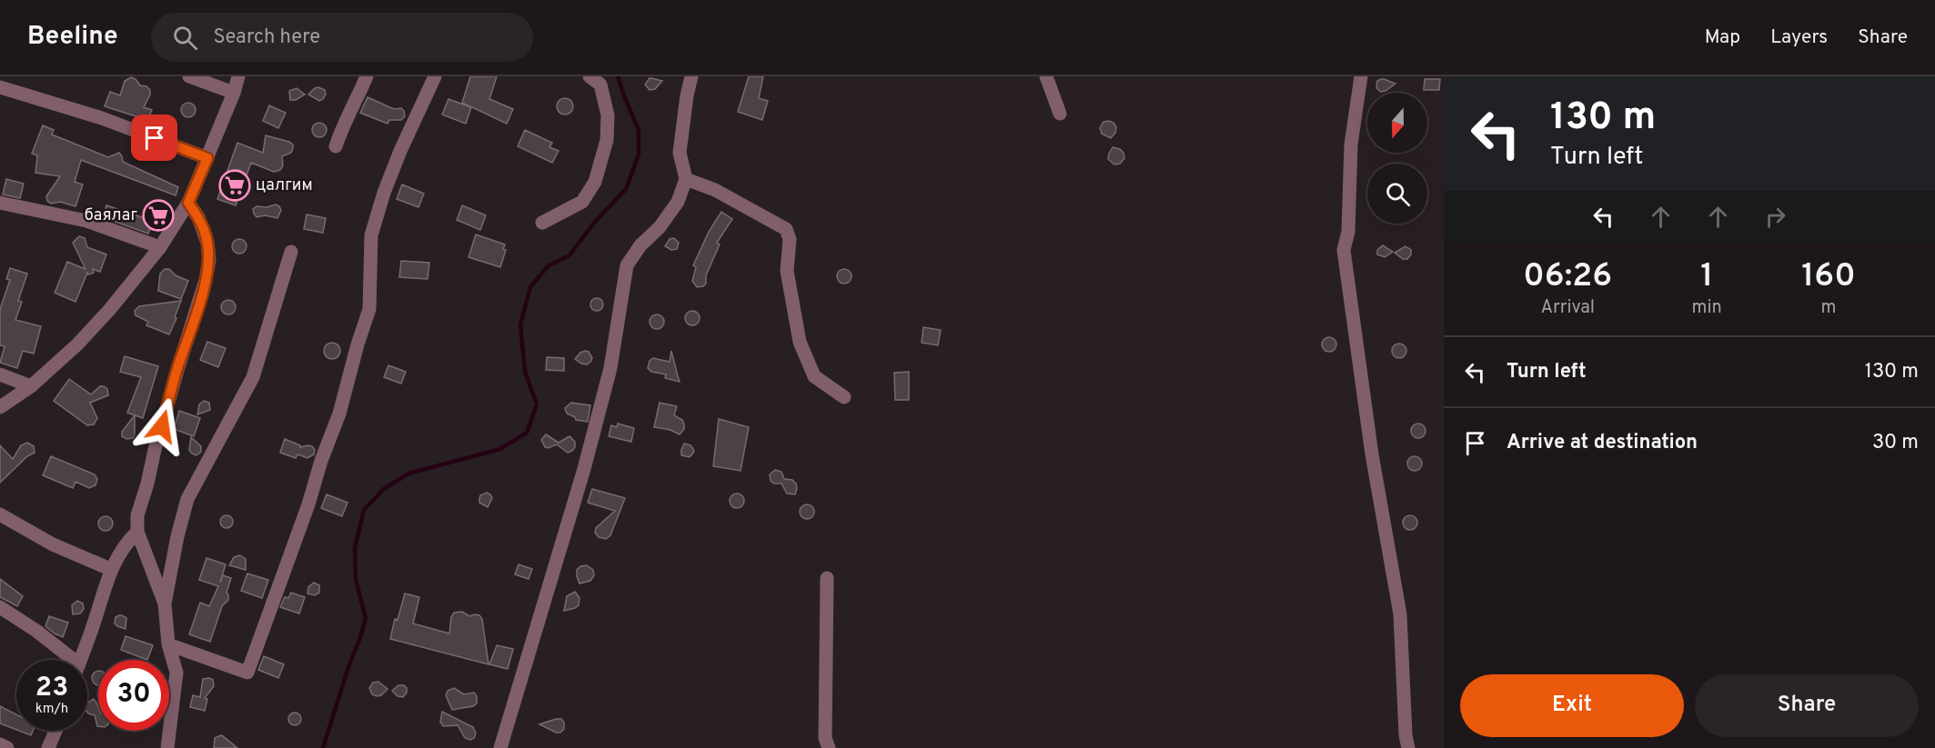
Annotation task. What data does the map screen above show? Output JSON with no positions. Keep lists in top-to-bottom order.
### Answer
{
  "places": {
    "supermarket": ["цалгим", "баялаг"]
  },
  "north": "bottom",
  "page": {
    "header": "Beeline",
    "search": "Search here",
    "nav": ["Map", "Layers", "Share"],
    "turn": ["130 m", "Turn left"],
    "eta": [
      "06:26",
      "Arrival",
      "1",
      "min",
      "160",
      "m"
    ],
    "list": [
      {
        "name": "Turn left",
        "value": "130 m"
      },
      {
        "name": "Arrive at destination",
        "value": "30 m"
      }
    ],
    "speed": "23 km/h",
    "limit": "30",
    "buttons": ["Exit", "Share"]
  }
}
